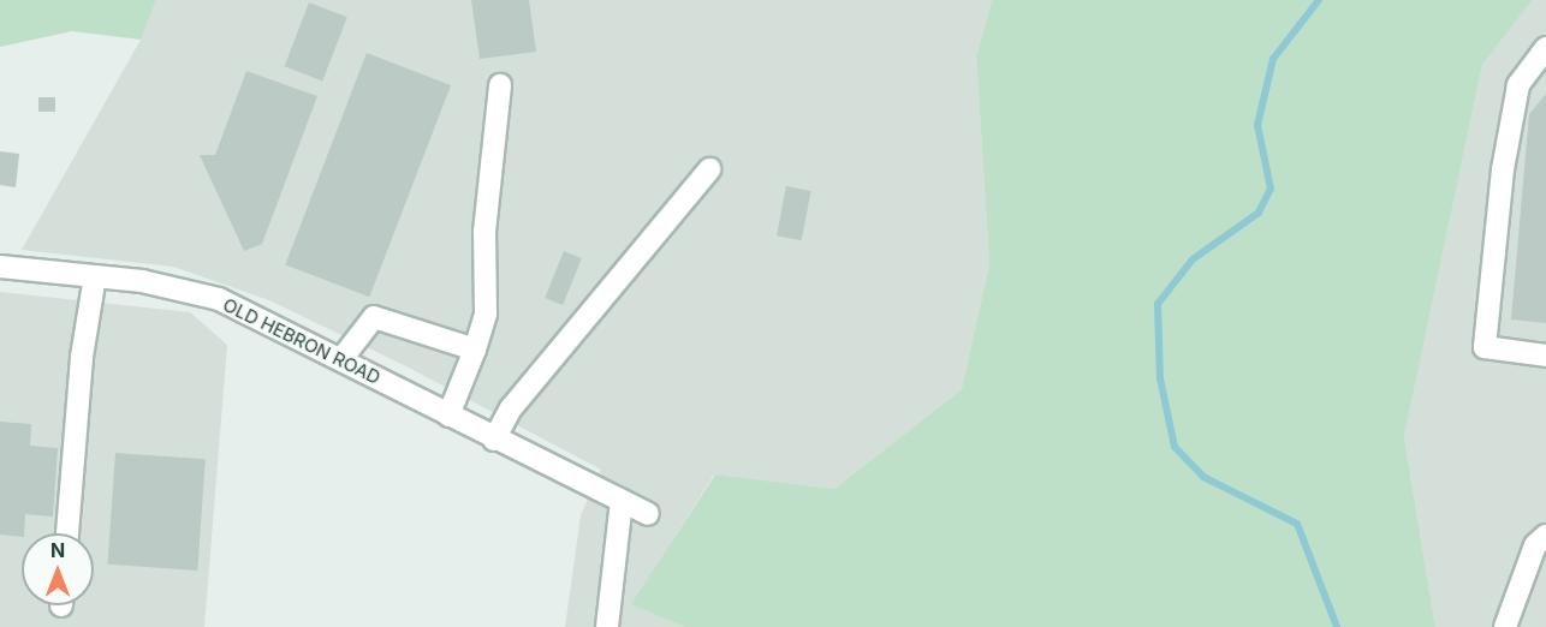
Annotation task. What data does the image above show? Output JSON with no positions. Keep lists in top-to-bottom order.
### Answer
{
  "streets": {
    "street": ["OLD HEBRON ROAD"]
  },
  "north": "top"
}
